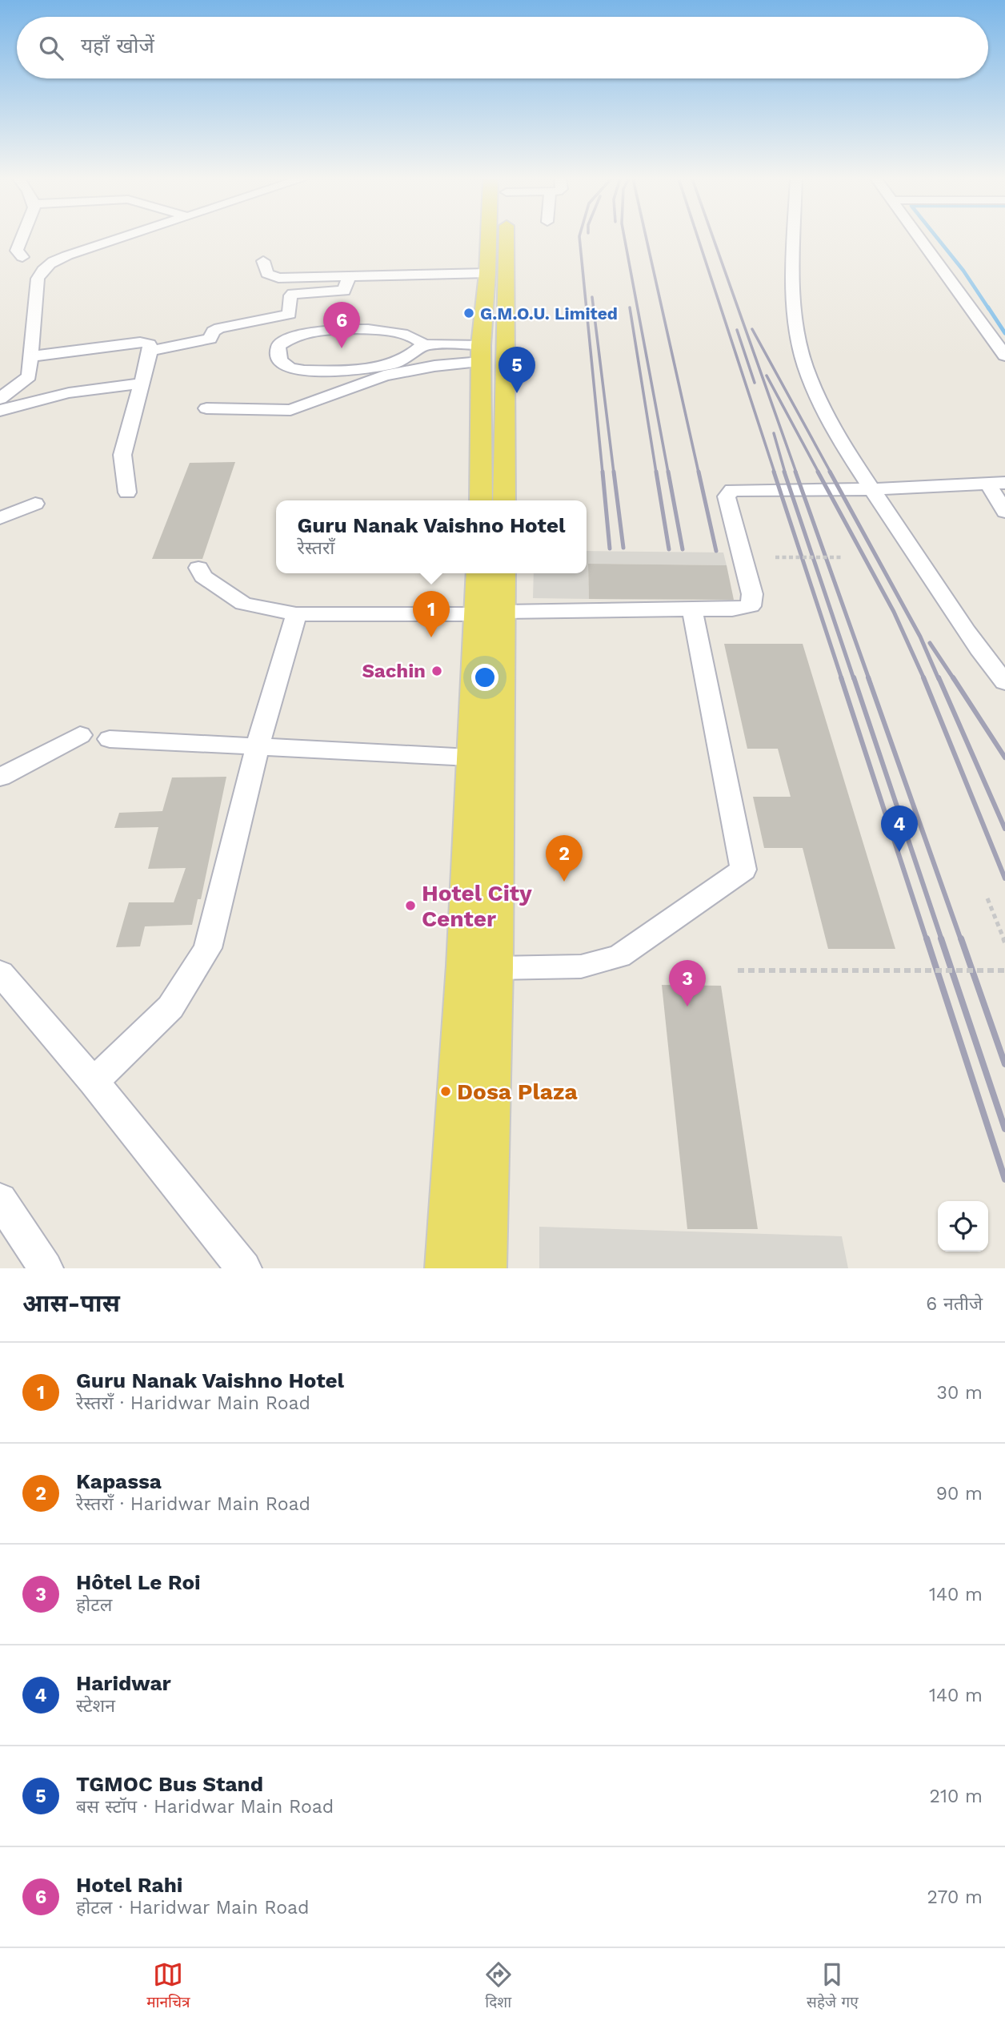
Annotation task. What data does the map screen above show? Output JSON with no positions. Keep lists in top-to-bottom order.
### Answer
{
  "places": [
    "G.M.O.U. Limited",
    "Sachin",
    "Hotel City Center",
    "Dosa Plaza"
  ],
  "page": {
    "search": "यहाँ खोजें",
    "pins": [
      "6",
      "5",
      "1",
      "4",
      "2",
      "3"
    ],
    "popup": ["Guru Nanak Vaishno Hotel", "रेस्तराँ"],
    "heading": ["आस-पास", "6 नतीजे"],
    "list": [
      {
        "mark": "1",
        "name": "Guru Nanak Vaishno Hotel",
        "note": "रेस्तराँ · Haridwar Main Road",
        "value": "30 m"
      },
      {
        "mark": "2",
        "name": "Kapassa",
        "note": "रेस्तराँ · Haridwar Main Road",
        "value": "90 m"
      },
      {
        "mark": "3",
        "name": "Hôtel Le Roi",
        "note": "होटल",
        "value": "140 m"
      },
      {
        "mark": "4",
        "name": "Haridwar",
        "note": "स्टेशन",
        "value": "140 m"
      },
      {
        "mark": "5",
        "name": "TGMOC Bus Stand",
        "note": "बस स्टॉप · Haridwar Main Road",
        "value": "210 m"
      },
      {
        "mark": "6",
        "name": "Hotel Rahi",
        "note": "होटल · Haridwar Main Road",
        "value": "270 m"
      }
    ],
    "nav": ["मानचित्र", "दिशा", "सहेजे गए"]
  }
}
